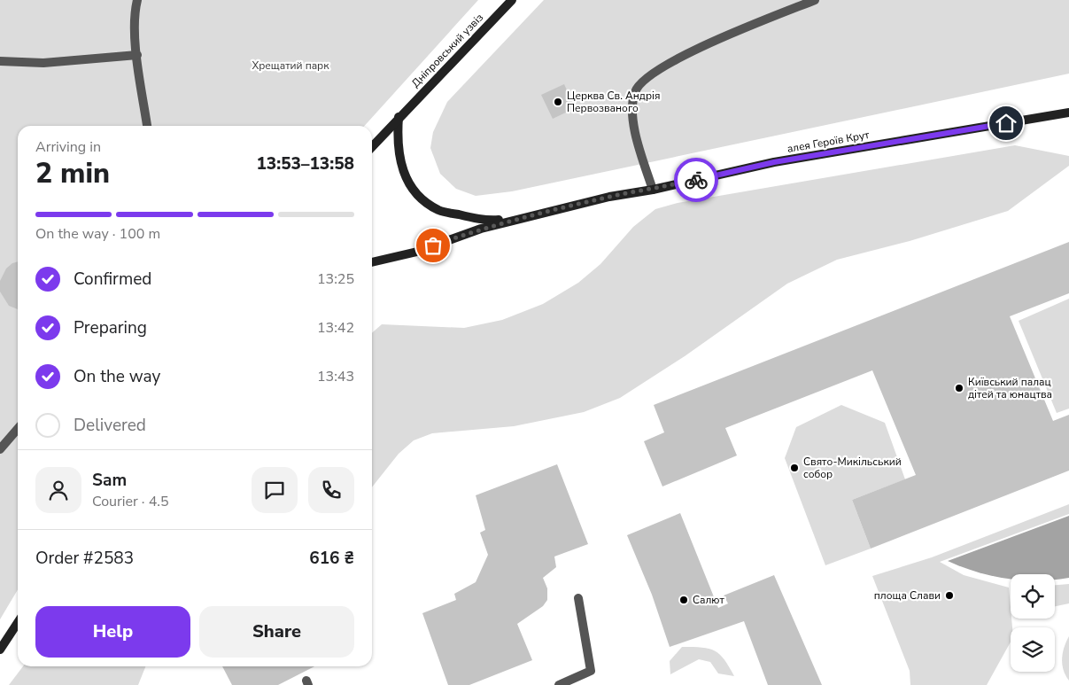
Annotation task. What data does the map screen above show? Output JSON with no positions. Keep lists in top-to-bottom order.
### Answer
{
  "streets": {
    "main road": ["Дніпровський узвіз", "алея Героїв Крут"]
  },
  "parks": ["Хрещатий парк"],
  "places": [
    "Церква Св. Андрія Первозваного",
    "Київський палац дітей та юнацтва",
    "Свято-Микільський собор",
    "площа Слави",
    "Салют"
  ],
  "page": {
    "heading": ["2 min", "Arriving in", "13:53–13:58"],
    "panel": [
      "Sam",
      "Courier · 4.5",
      "Order #2583",
      "616 ₴"
    ],
    "bar": "On the way · 100 m",
    "list": [
      ["Confirmed", "13:25"],
      ["Preparing", "13:42"],
      ["On the way", "13:43"],
      "Delivered"
    ],
    "buttons": ["Help", "Share"]
  }
}
